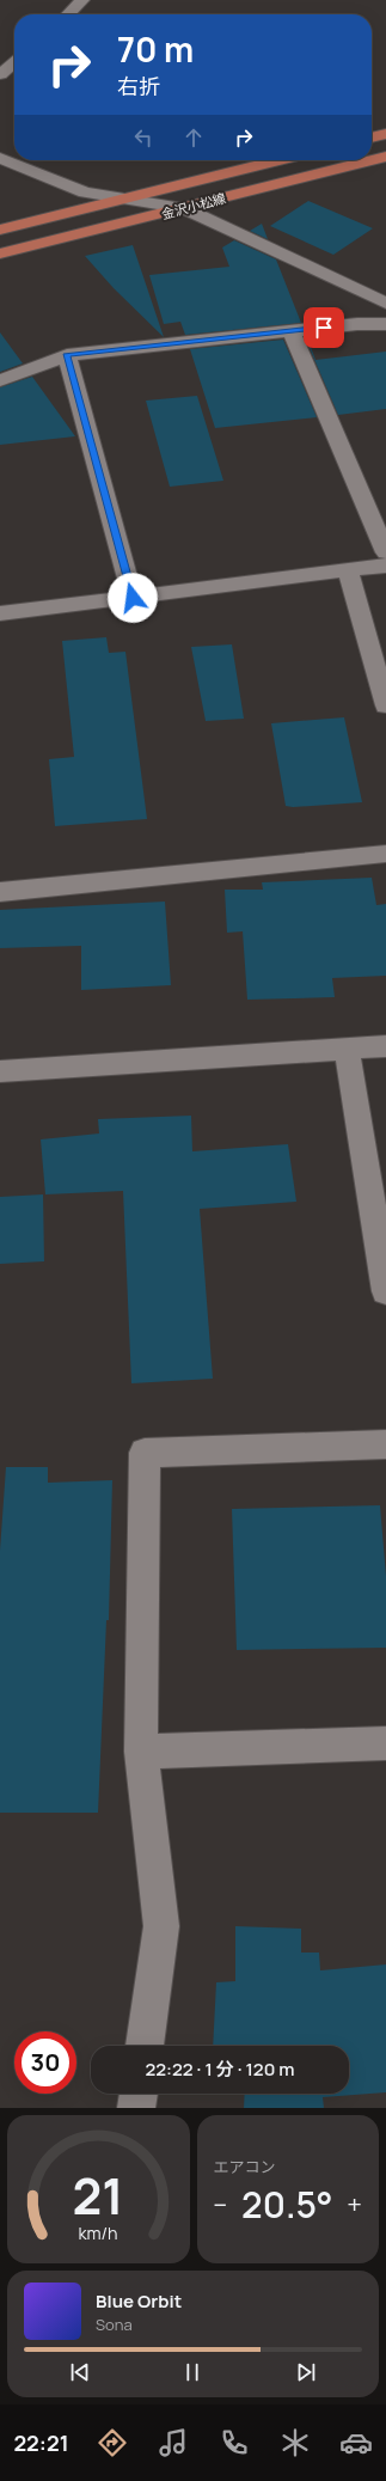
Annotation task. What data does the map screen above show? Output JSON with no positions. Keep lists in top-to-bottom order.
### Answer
{
  "streets": {
    "main road": ["金沢小松線"]
  },
  "page": {
    "turn": ["70 m", "右折"],
    "limit": "30",
    "trip": "22:22 · 1 分 · 120 m",
    "tile": "エアコン",
    "heat": ["−", "20.5°", "+"],
    "song": ["Blue Orbit", "Sona"],
    "tabs": "22:21",
    "gauge": ["21", "km/h"]
  }
}
